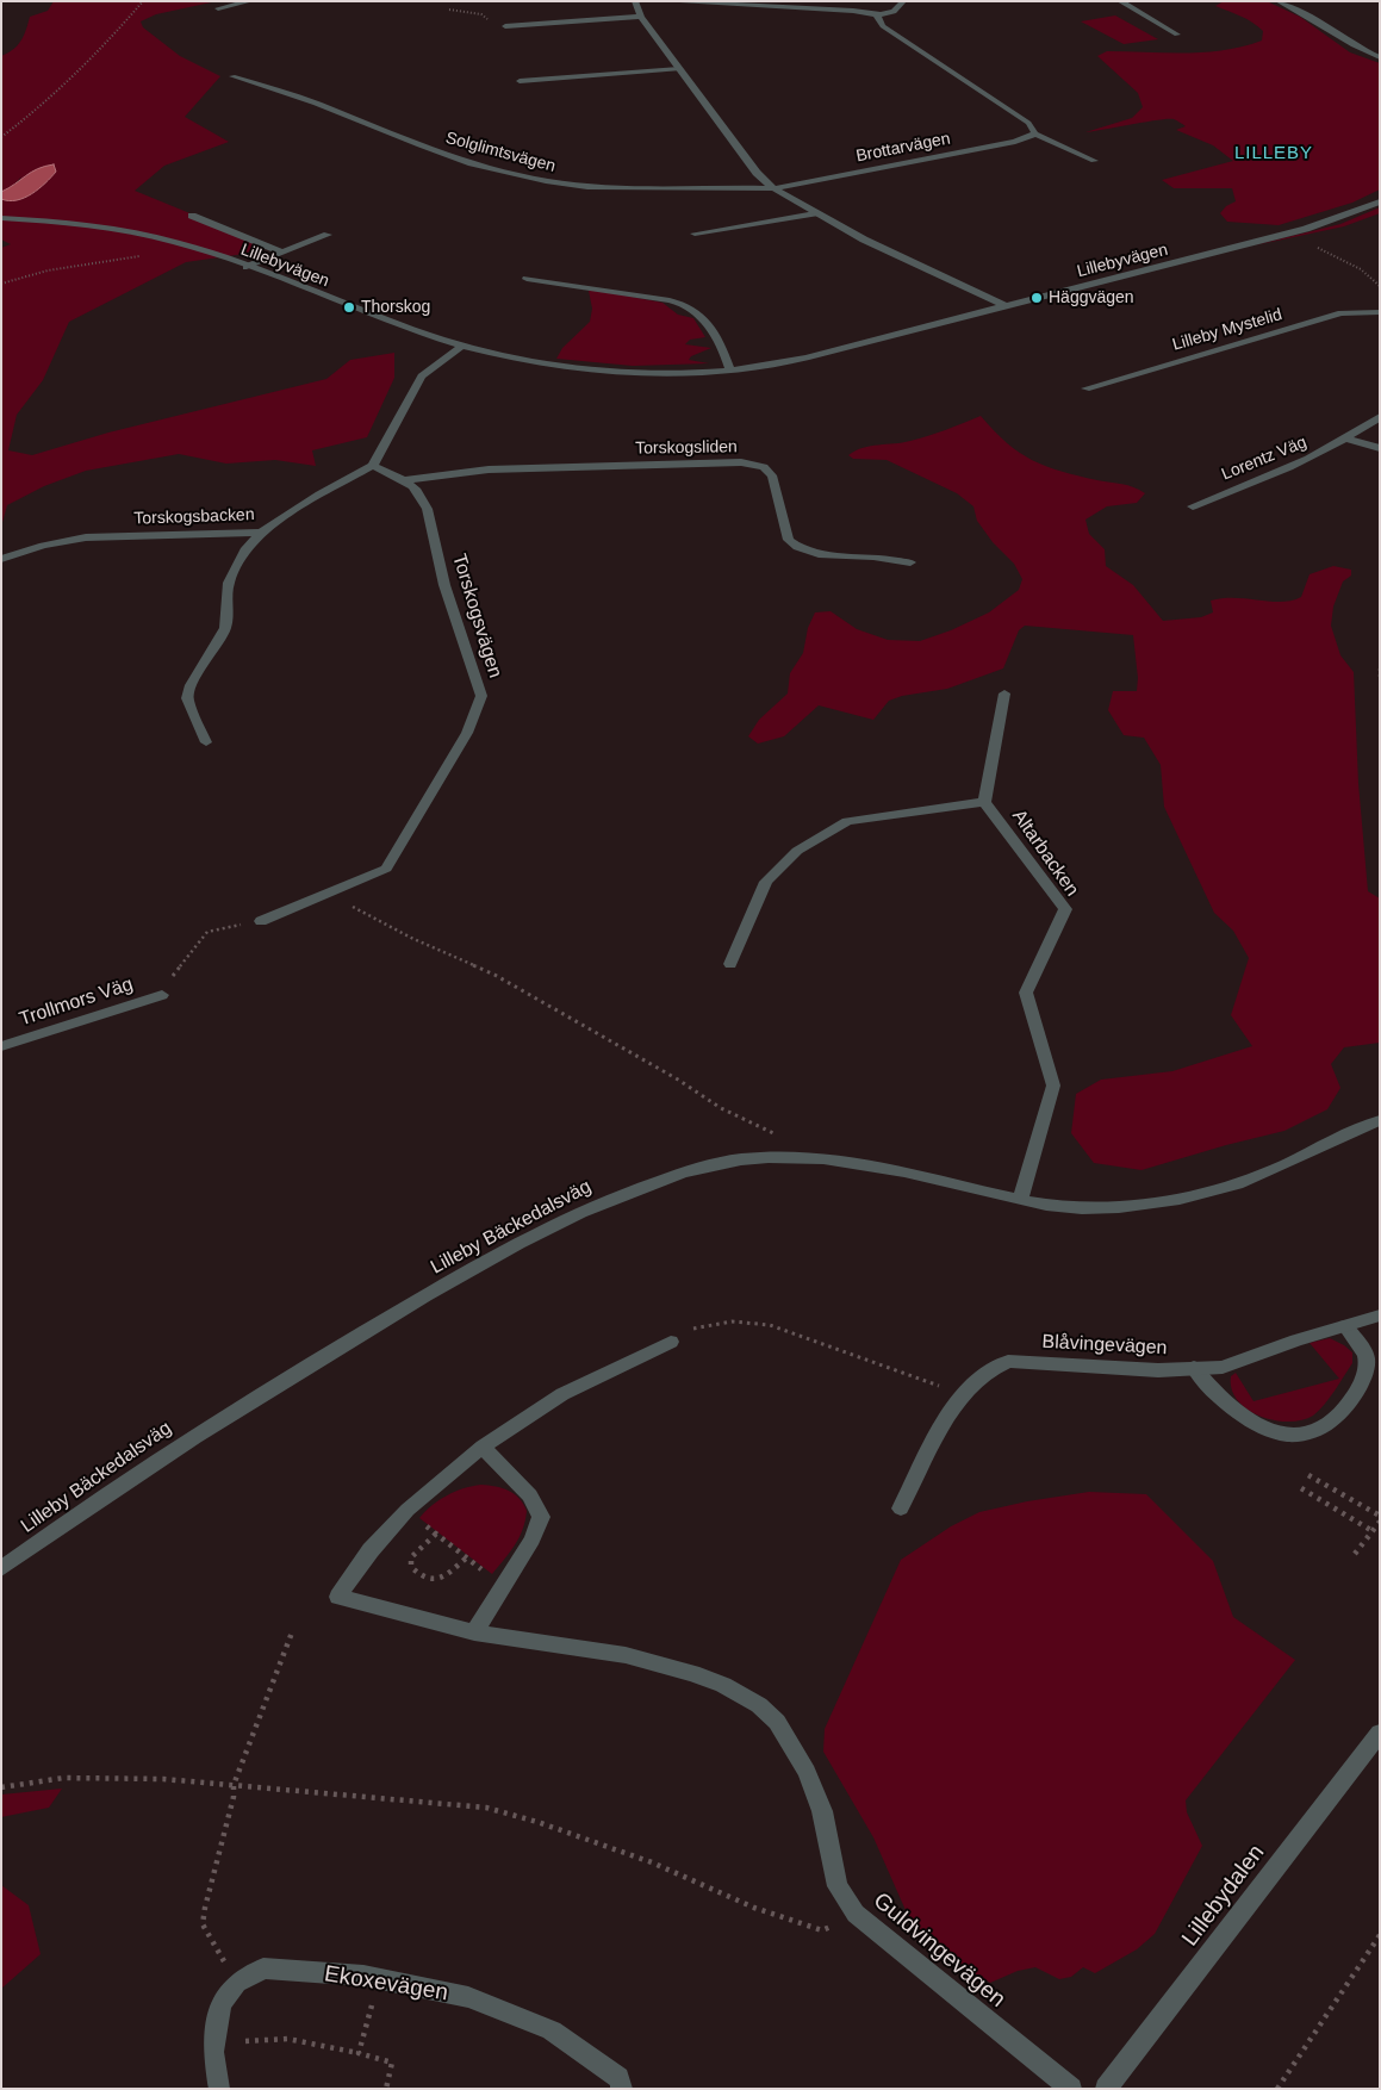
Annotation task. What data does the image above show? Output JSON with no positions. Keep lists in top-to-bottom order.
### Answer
{
  "streets": {
    "street": [
      "Brottarvägen",
      "Solglimtsvägen",
      "Lillebyvägen",
      "Lilleby Mystelid",
      "Torskogsliden",
      "Lorentz Väg",
      "Torskogsbacken",
      "Torskogsvägen",
      "Altarbacken",
      "Trollmors Väg",
      "Lilleby Bäckedalsväg",
      "Blåvingevägen",
      "Lillebydalen",
      "Guldvingevägen",
      "Ekoxevägen"
    ]
  },
  "crossings": [
    ["Brottarvägen", "Solglimtsvägen"],
    ["Torskogsliden", "Torskogsvägen"],
    ["Torskogsbacken", "Torskogsvägen"],
    ["Altarbacken", "Lilleby Bäckedalsväg"]
  ],
  "districts": ["LILLEBY"],
  "places": ["Häggvägen", "Thorskog"]
}
